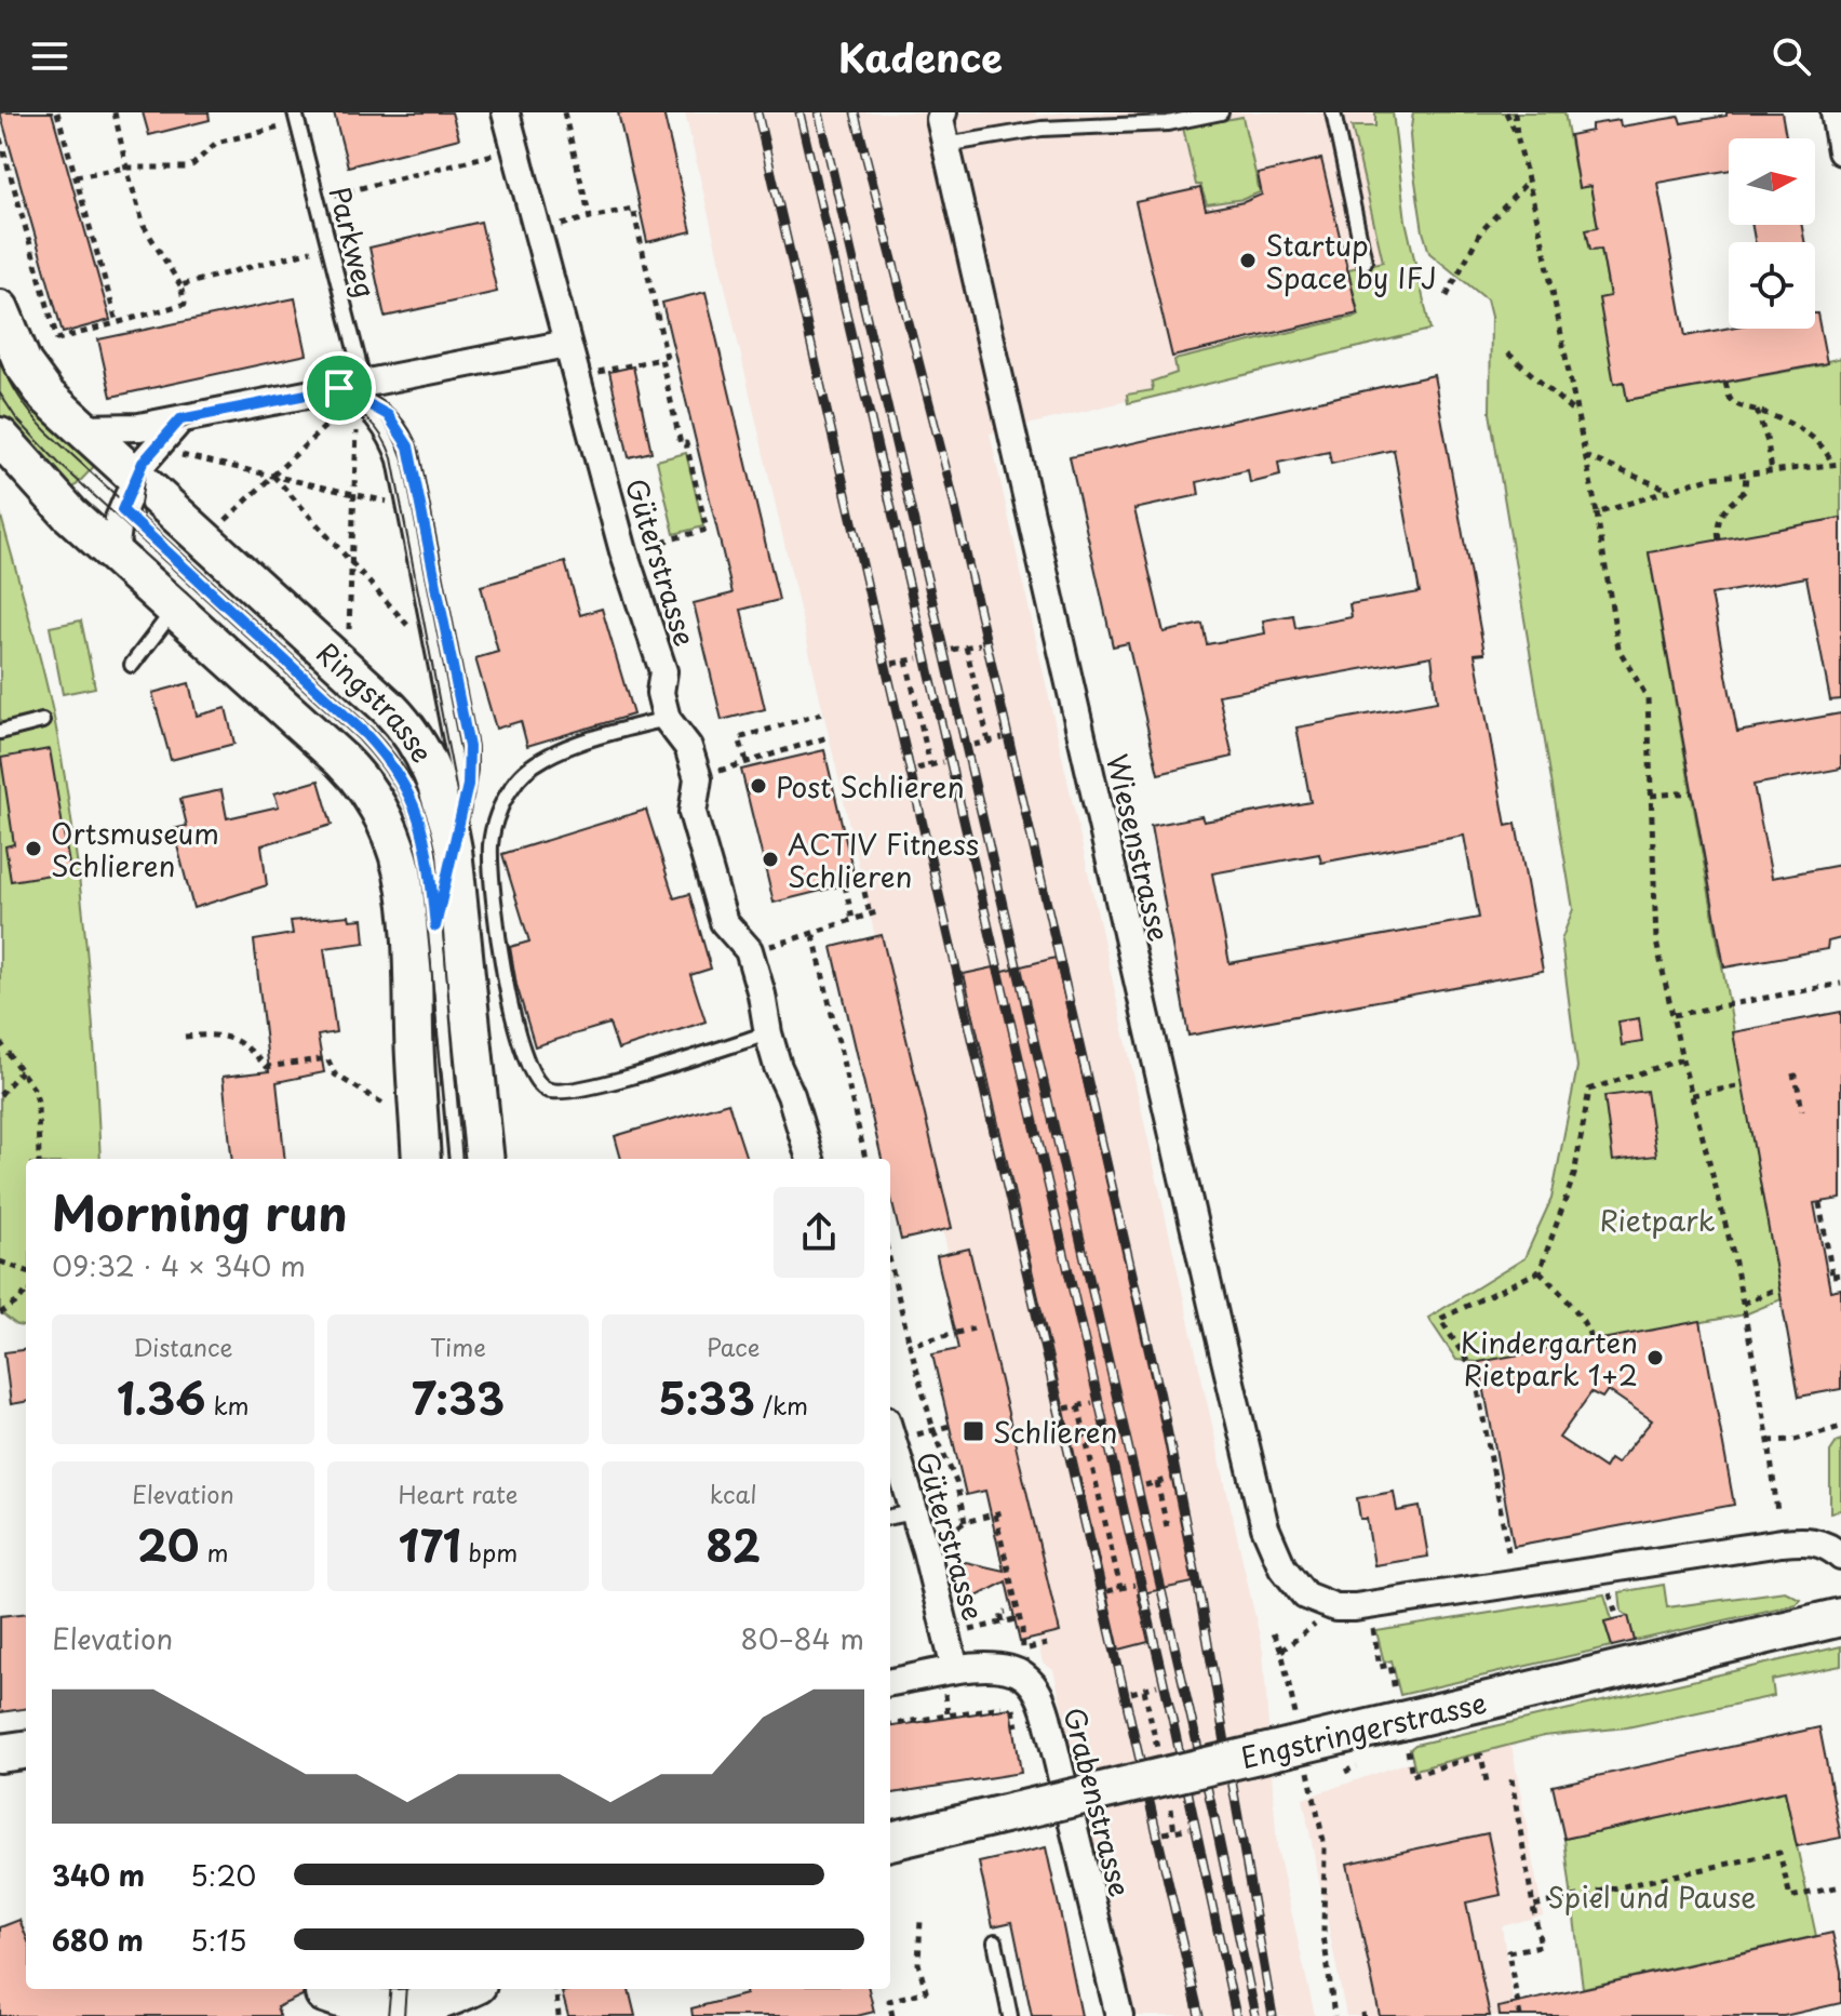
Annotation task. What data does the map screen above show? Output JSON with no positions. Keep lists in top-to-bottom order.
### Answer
{
  "streets": {
    "main road": ["Ringstrasse", "Engstringerstrasse"],
    "street": ["Güterstrasse", "Wiesenstrasse", "Grabenstrasse"],
    "lane": ["Parkweg"]
  },
  "crossings": [
    ["Güterstrasse", "Grabenstrasse"]
  ],
  "parks": ["Rietpark", "Spiel und Pause"],
  "places": {
    "other": [
      "Startup Space by IFJ",
      "Post Schlieren",
      "Ortsmuseum Schlieren",
      "ACTIV Fitness Schlieren",
      "Kindergarten Rietpark 1+2"
    ],
    "transit": ["Schlieren"]
  },
  "north": "right",
  "page": {
    "header": "Kadence",
    "heading": ["Morning run", "09:32 · 4 × 340 m"],
    "stats": [
      ["Distance", "1.36 km"],
      ["Time", "7:33"],
      ["Pace", "5:33 /km"],
      ["Elevation", "20 m"],
      ["Heart rate", "171 bpm"],
      ["kcal", "82"]
    ],
    "chart": ["Elevation", "80–84 m"],
    "list": [
      {
        "name": "340 m",
        "note": "5:20"
      },
      {
        "name": "680 m",
        "note": "5:15"
      }
    ]
  }
}
